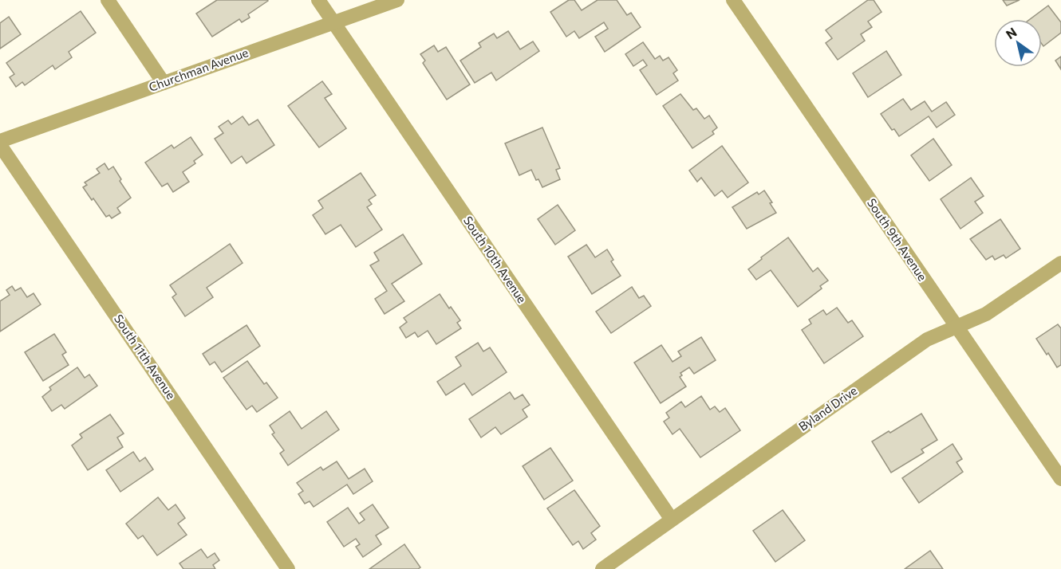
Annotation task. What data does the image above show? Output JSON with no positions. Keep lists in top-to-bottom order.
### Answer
{
  "streets": {
    "street": [
      "Churchman Avenue",
      "South 9th Avenue",
      "South 10th Avenue",
      "South 11th Avenue",
      "Byland Drive"
    ]
  },
  "crossings": [
    ["Churchman Avenue", "South 10th Avenue"],
    ["South 9th Avenue", "Byland Drive"],
    ["South 10th Avenue", "Byland Drive"]
  ],
  "north": "top left"
}
